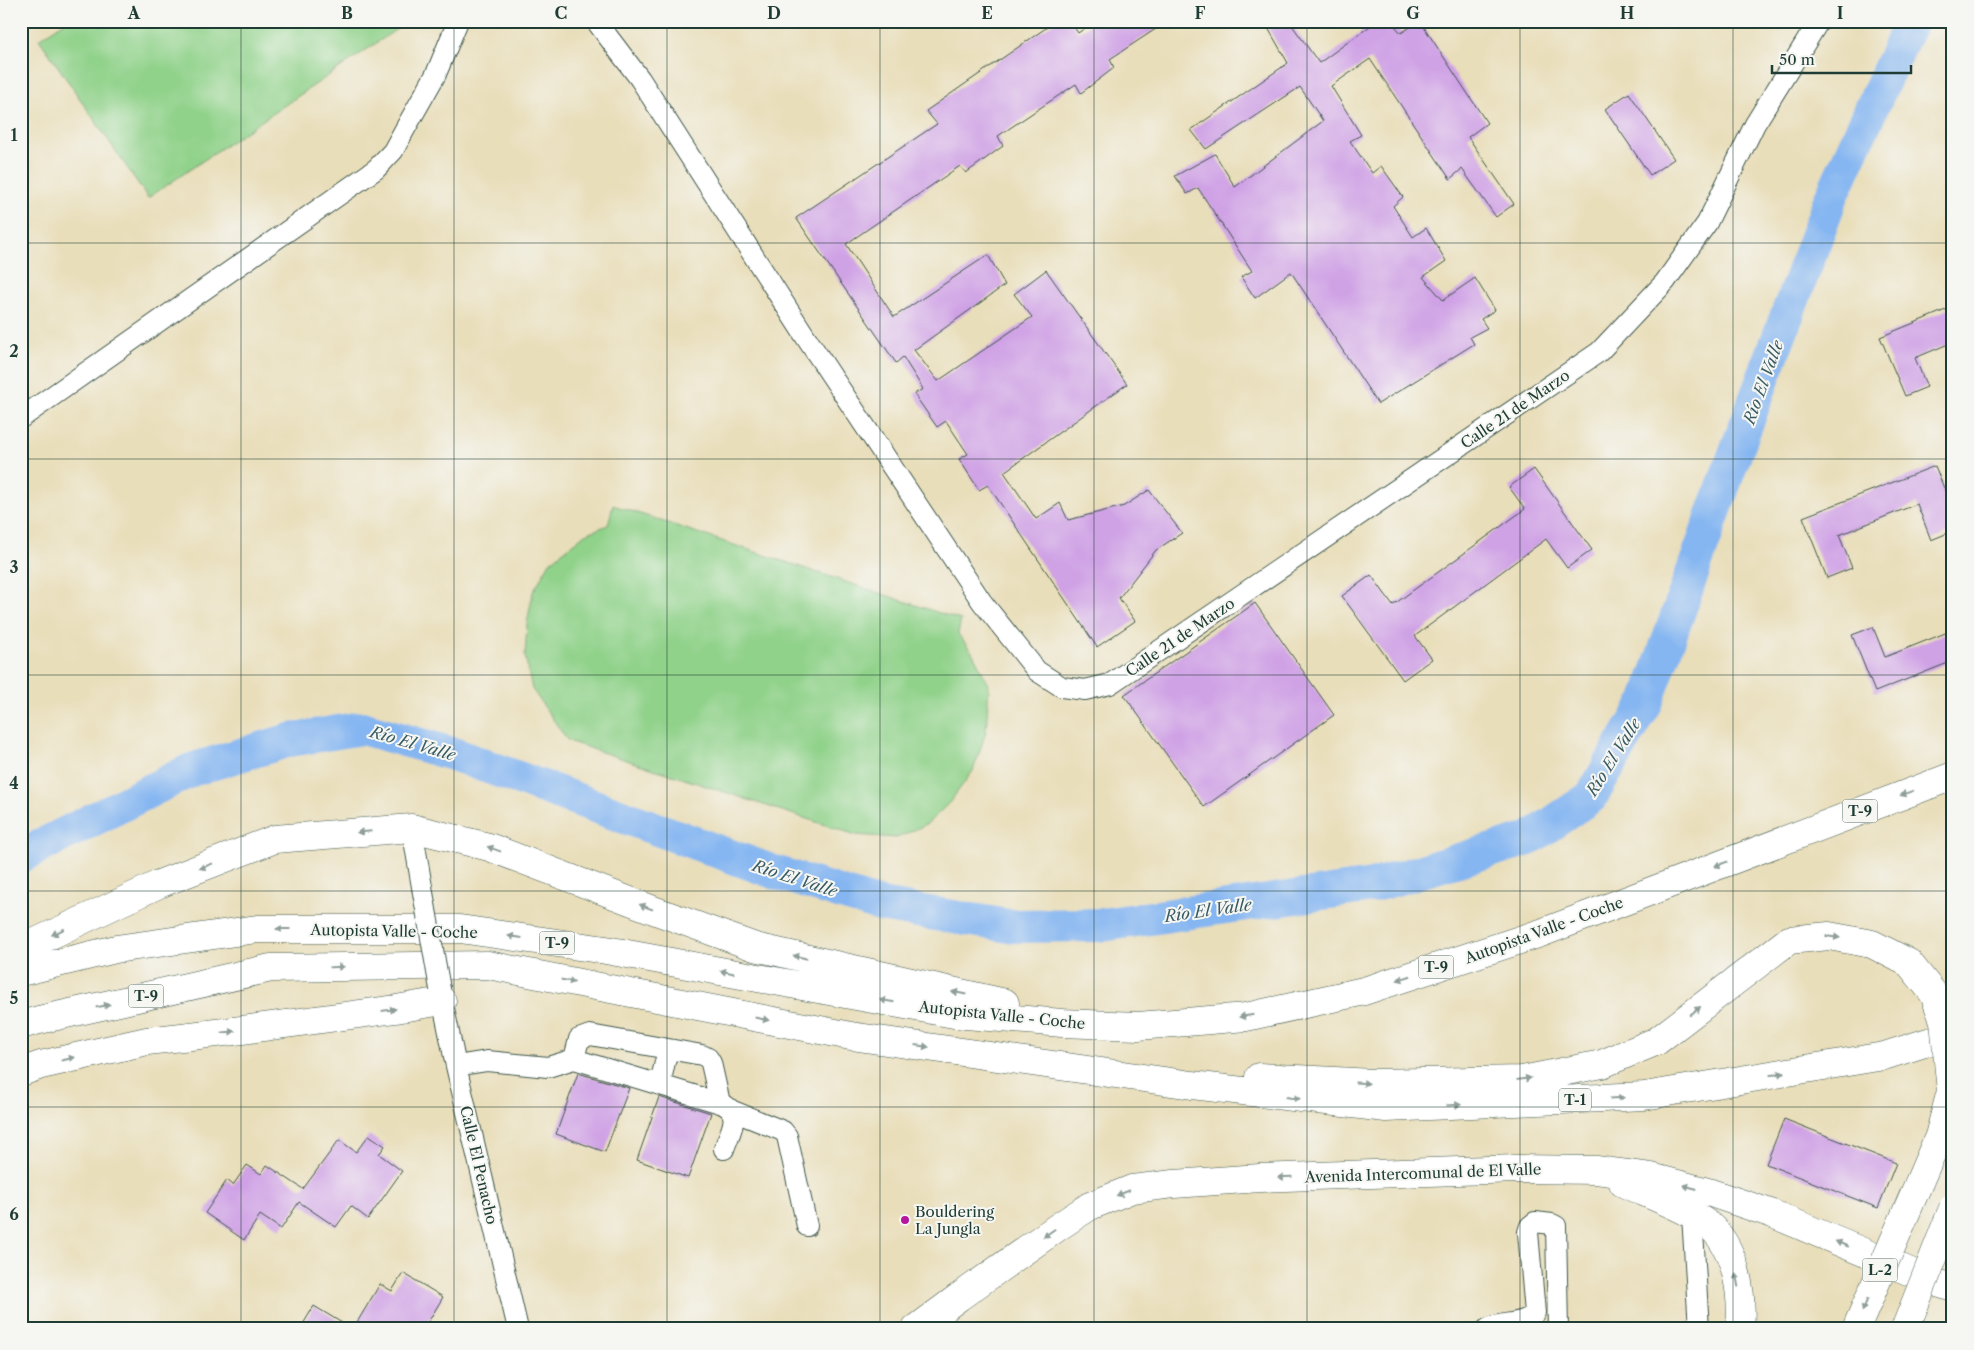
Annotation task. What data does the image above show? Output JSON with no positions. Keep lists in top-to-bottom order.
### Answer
{
  "streets": {
    "main road": [
      "T-9",
      "Autopista Valle - Coche",
      "T-1",
      "Avenida Intercomunal de El Valle",
      "L-2"
    ],
    "street": ["Calle 21 de Marzo", "Calle El Penacho"]
  },
  "crossings": [
    ["T-9", "T-1"]
  ],
  "water": ["Río El Valle"],
  "places": ["Bouldering La Jungla"],
  "scale_bar": "50 m",
  "grid": {
    "columns": [
      "A",
      "B",
      "C",
      "D",
      "E",
      "F",
      "G",
      "H",
      "I"
    ],
    "rows": [
      "1",
      "2",
      "3",
      "4",
      "5",
      "6"
    ]
  }
}
